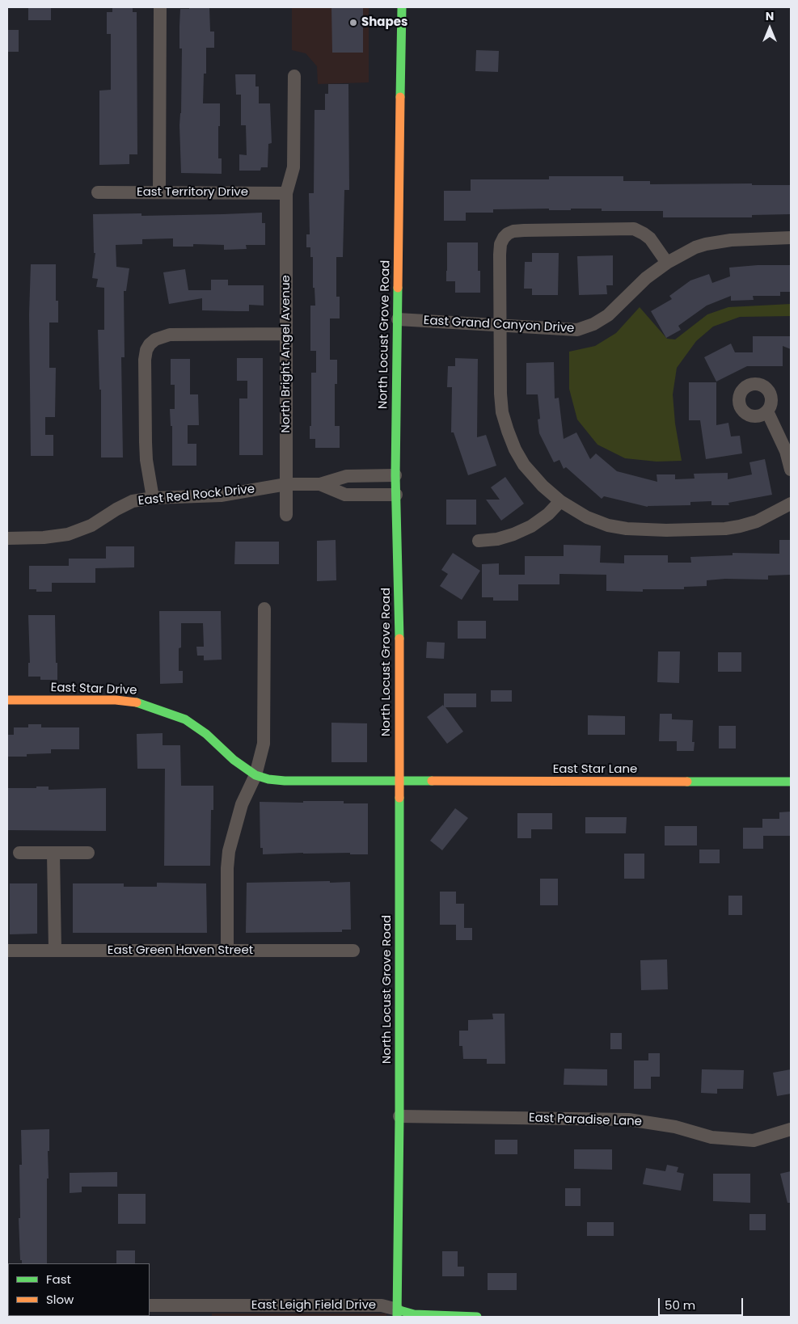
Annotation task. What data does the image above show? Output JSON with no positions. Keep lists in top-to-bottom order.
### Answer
{
  "streets": {
    "main road": [
      "North Locust Grove Road",
      "East Star Drive",
      "East Star Lane",
      "East Leigh Field Drive"
    ],
    "street": [
      "East Territory Drive",
      "East Grand Canyon Drive",
      "North Bright Angel Avenue",
      "East Red Rock Drive",
      "East Green Haven Street",
      "East Paradise Lane"
    ]
  },
  "crossings": [
    ["East Territory Drive", "North Bright Angel Avenue"],
    ["East Grand Canyon Drive", "North Locust Grove Road"],
    ["North Locust Grove Road", "East Red Rock Drive"],
    ["North Locust Grove Road", "East Star Drive"],
    ["North Locust Grove Road", "East Star Lane"],
    ["North Locust Grove Road", "East Paradise Lane"],
    ["North Locust Grove Road", "East Leigh Field Drive"],
    ["North Bright Angel Avenue", "East Red Rock Drive"],
    ["East Star Drive", "East Star Lane"]
  ],
  "places": ["Shapes"],
  "legend": ["Fast", "Slow"],
  "scale_bar": "50 m",
  "north": "top"
}
